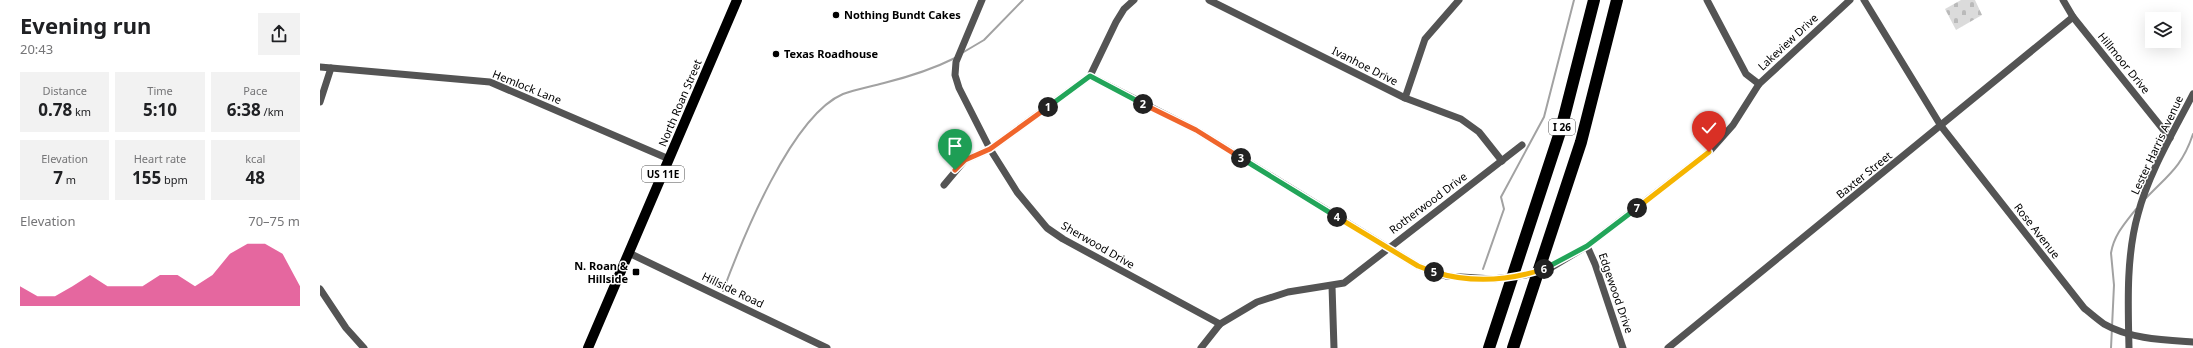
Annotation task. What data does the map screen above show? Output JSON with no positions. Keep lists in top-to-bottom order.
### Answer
{
  "streets": {
    "highway": ["I 26"],
    "main road": ["North Roan Street", "US 11E"],
    "street": [
      "Lakeview Drive",
      "Hillmoor Drive",
      "Ivanhoe Drive",
      "Hemlock Lane",
      "Lester Harris Avenue",
      "Baxter Street",
      "Rotherwood Drive",
      "Rose Avenue",
      "Sherwood Drive",
      "Hillside Road",
      "Edgewood Drive"
    ]
  },
  "crossings": [
    ["Lakeview Drive", "Rotherwood Drive"],
    ["Lakeview Drive", "Edgewood Drive"],
    ["Hillmoor Drive", "Lester Harris Avenue"],
    ["Hillmoor Drive", "Baxter Street"],
    ["Ivanhoe Drive", "Rotherwood Drive"],
    ["Hemlock Lane", "North Roan Street"],
    ["North Roan Street", "Hillside Road"],
    ["Lester Harris Avenue", "Rose Avenue"],
    ["Baxter Street", "Rose Avenue"],
    ["Rotherwood Drive", "Sherwood Drive"]
  ],
  "places": {
    "other": ["Nothing Bundt Cakes", "Texas Roadhouse"],
    "transit": ["N. Roan & Hillside"]
  },
  "page": {
    "heading": ["Evening run", "20:43"],
    "stats": [
      ["Distance", "0.78 km"],
      ["Time", "5:10"],
      ["Pace", "6:38 /km"],
      ["Elevation", "7 m"],
      ["Heart rate", "155 bpm"],
      ["kcal", "48"]
    ],
    "pins": [
      "2",
      "1",
      "3",
      "7",
      "4",
      "6",
      "5"
    ],
    "chart": ["Elevation", "70–75 m"]
  }
}
